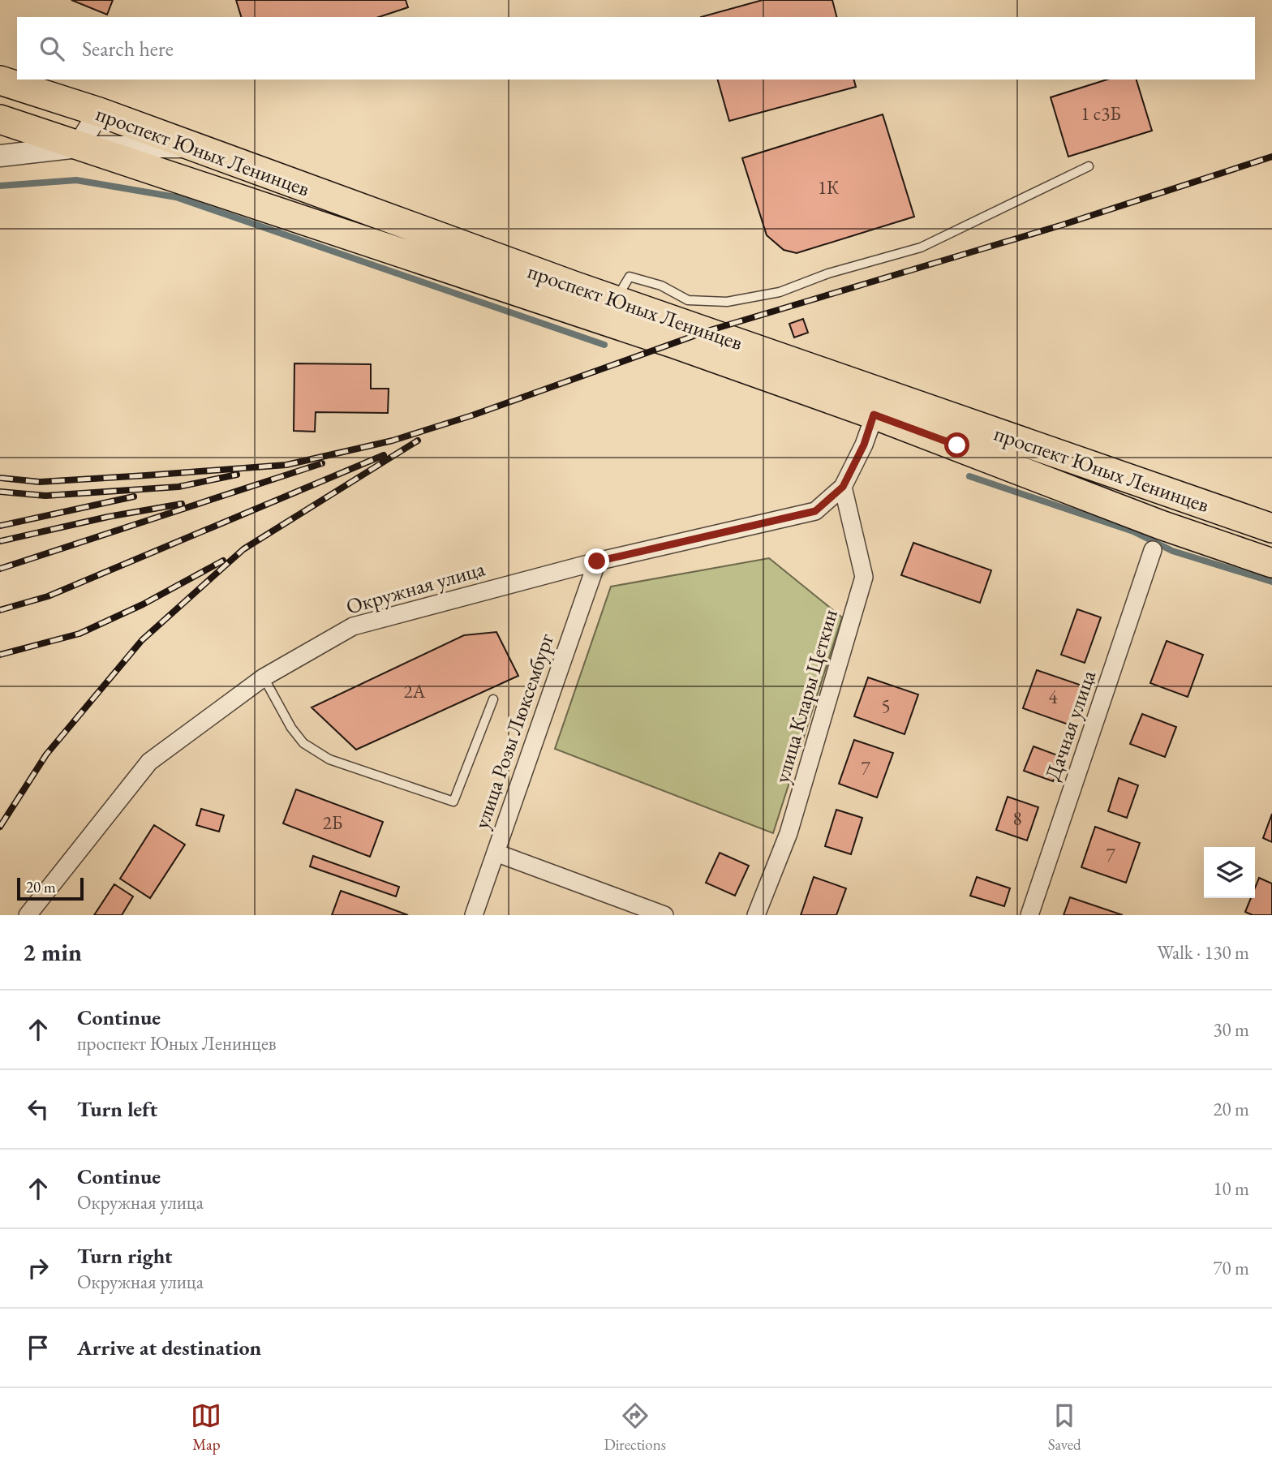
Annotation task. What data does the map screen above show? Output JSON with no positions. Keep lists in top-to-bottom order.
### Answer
{
  "streets": {
    "main road": ["проспект Юных Ленинцев"],
    "street": [
      "Окружная улица",
      "улица Клары Цеткин",
      "Дачная улица",
      "улица Розы Люксембург"
    ]
  },
  "crossings": [
    ["Окружная улица", "улица Клары Цеткин"],
    ["Окружная улица", "улица Розы Люксембург"]
  ],
  "house_numbers": [
    "1 с3Б",
    "1К",
    "2А",
    "4",
    "5",
    "7",
    "8",
    "2Б",
    "7"
  ],
  "scale_bar": "20 m",
  "page": {
    "search": "Search here",
    "scale": "20 m",
    "heading": ["2 min", "Walk · 130 m"],
    "list": [
      ["Continue", "проспект Юных Ленинцев", "30 m"],
      ["Turn left", "20 m"],
      ["Continue", "Окружная улица", "10 m"],
      ["Turn right", "Окружная улица", "70 m"],
      "Arrive at destination"
    ],
    "nav": ["Map", "Directions", "Saved"]
  }
}
